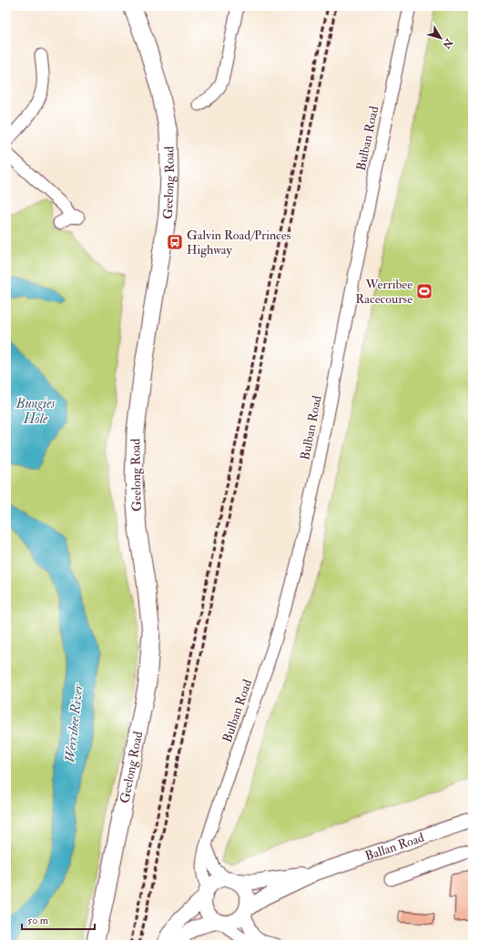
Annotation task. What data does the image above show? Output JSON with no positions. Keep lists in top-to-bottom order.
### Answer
{
  "streets": {
    "highway": ["Geelong Road"],
    "main road": ["Ballan Road"],
    "street": ["Bulban Road"]
  },
  "crossings": [
    ["Bulban Road", "Ballan Road"]
  ],
  "water": ["Bungies Hole", "Werribee River"],
  "places": {
    "bus stop": ["Galvin Road/Princes Highway"],
    "sports": ["Werribee Racecourse"]
  },
  "scale_bar": "50 m",
  "north": "bottom right"
}
